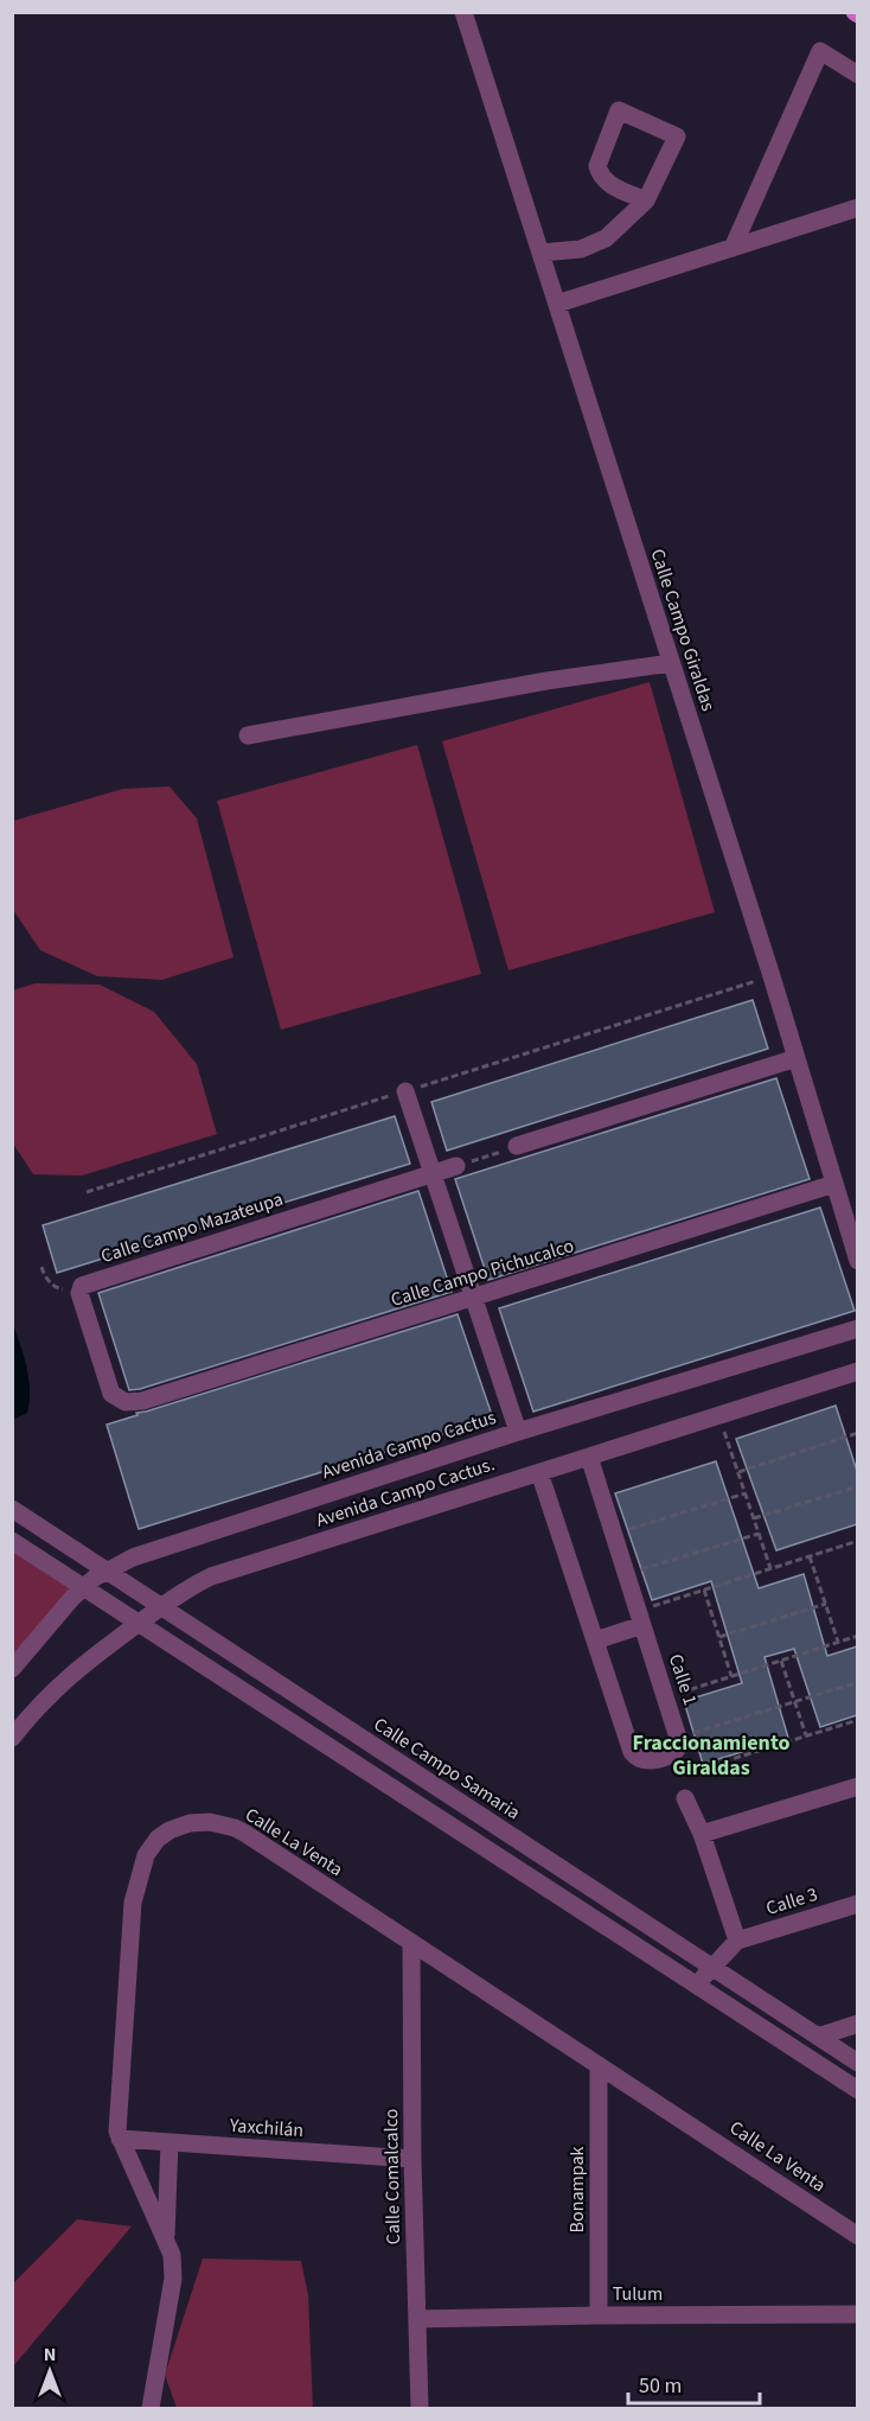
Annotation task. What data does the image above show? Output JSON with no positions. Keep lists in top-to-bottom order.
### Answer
{
  "streets": {
    "street": [
      "Calle Campo Giraldas",
      "Calle Campo Mazateupa",
      "Calle Campo Pichucalco",
      "Avenida Campo Cactus",
      "Avenida Campo Cactus.",
      "Calle 1",
      "Calle Campo Samaria",
      "Calle La Venta",
      "Calle 3",
      "Yaxchilán",
      "Calle Comalcalco",
      "Bonampak",
      "Tulum"
    ]
  },
  "crossings": [
    ["Calle Campo Giraldas", "Calle Campo Pichucalco"],
    ["Calle Campo Mazateupa", "Calle Campo Pichucalco"],
    ["Avenida Campo Cactus", "Calle Campo Samaria"],
    ["Avenida Campo Cactus.", "Calle 1"],
    ["Avenida Campo Cactus.", "Calle Campo Samaria"],
    ["Calle La Venta", "Yaxchilán"],
    ["Calle La Venta", "Calle Comalcalco"],
    ["Calle La Venta", "Bonampak"],
    ["Yaxchilán", "Calle Comalcalco"],
    ["Calle Comalcalco", "Tulum"],
    ["Bonampak", "Tulum"]
  ],
  "districts": ["Fraccionamiento Giraldas"],
  "scale_bar": "50 m",
  "north": "top"
}
